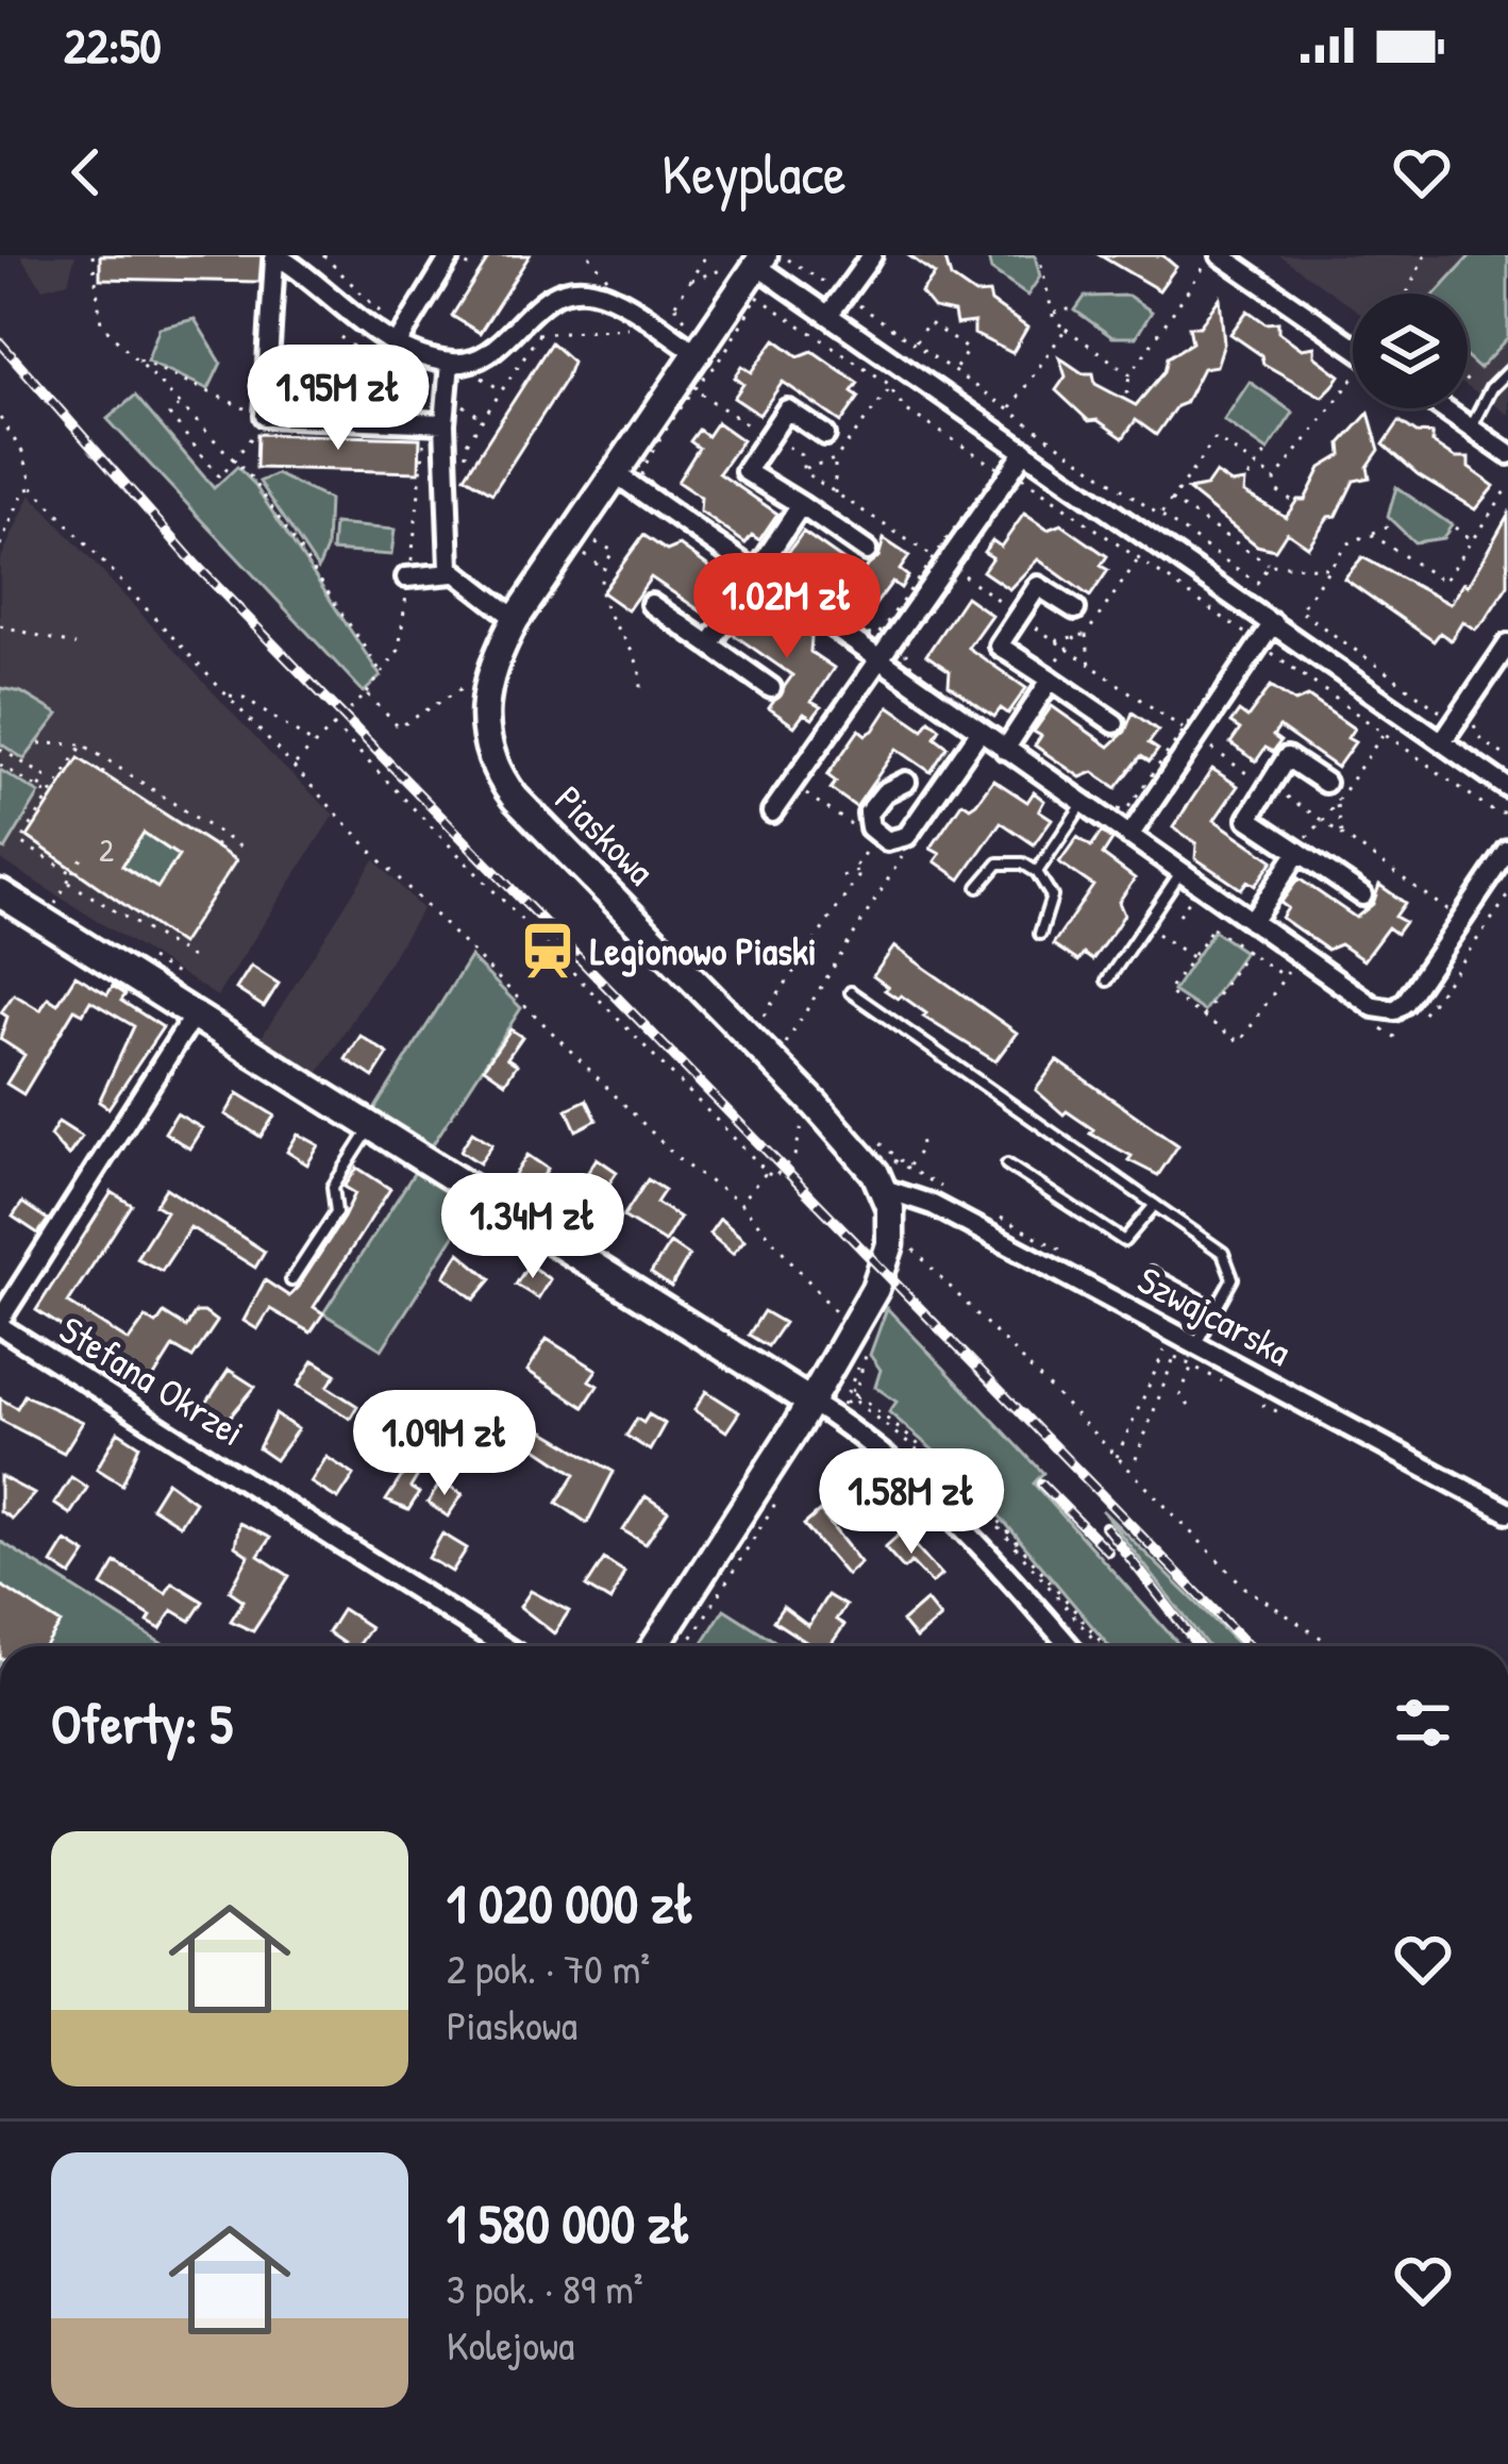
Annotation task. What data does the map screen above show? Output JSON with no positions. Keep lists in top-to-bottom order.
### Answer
{
  "streets": {
    "street": ["Piaskowa", "Szwajcarska", "Stefana Okrzei"]
  },
  "crossings": [
    ["Piaskowa", "Szwajcarska"]
  ],
  "places": {
    "station": ["Legionowo Piaski"]
  },
  "house_numbers": ["2"],
  "page": {
    "status": "22:50",
    "header": "Keyplace",
    "price": [
      "1.95M zł",
      "1.02M zł",
      "1.34M zł",
      "1.09M zł",
      "1.58M zł"
    ],
    "heading": "Oferty: 5",
    "list": [
      {
        "name": "1 020 000 zł",
        "note": "2 pok. · 70 m² · Piaskowa"
      },
      {
        "name": "1 580 000 zł",
        "note": "3 pok. · 89 m² · Kolejowa"
      }
    ]
  }
}
